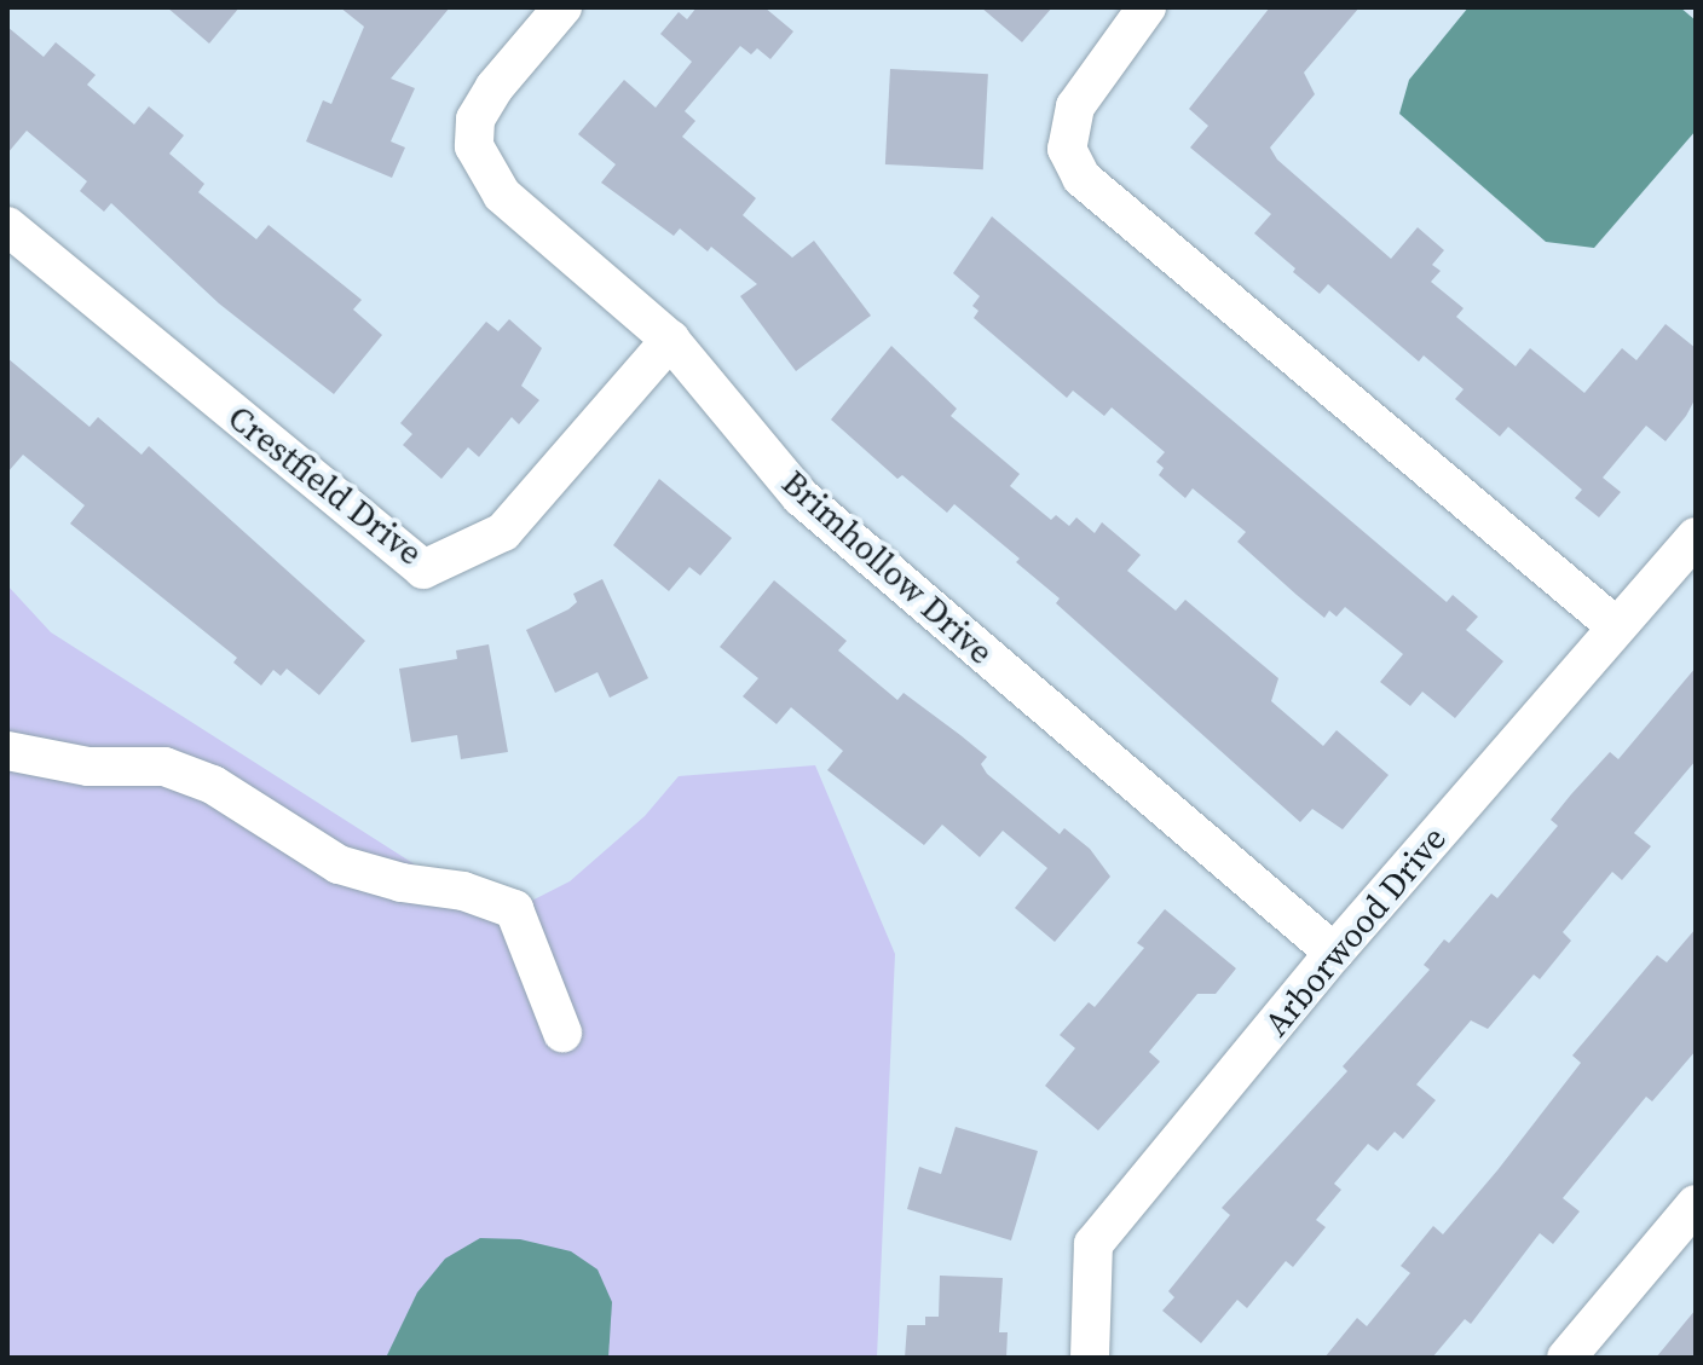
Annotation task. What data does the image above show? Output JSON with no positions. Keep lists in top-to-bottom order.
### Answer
{
  "streets": {
    "street": ["Crestfield Drive", "Brimhollow Drive", "Arborwood Drive"]
  },
  "crossings": [
    ["Crestfield Drive", "Brimhollow Drive"],
    ["Brimhollow Drive", "Arborwood Drive"]
  ]
}
